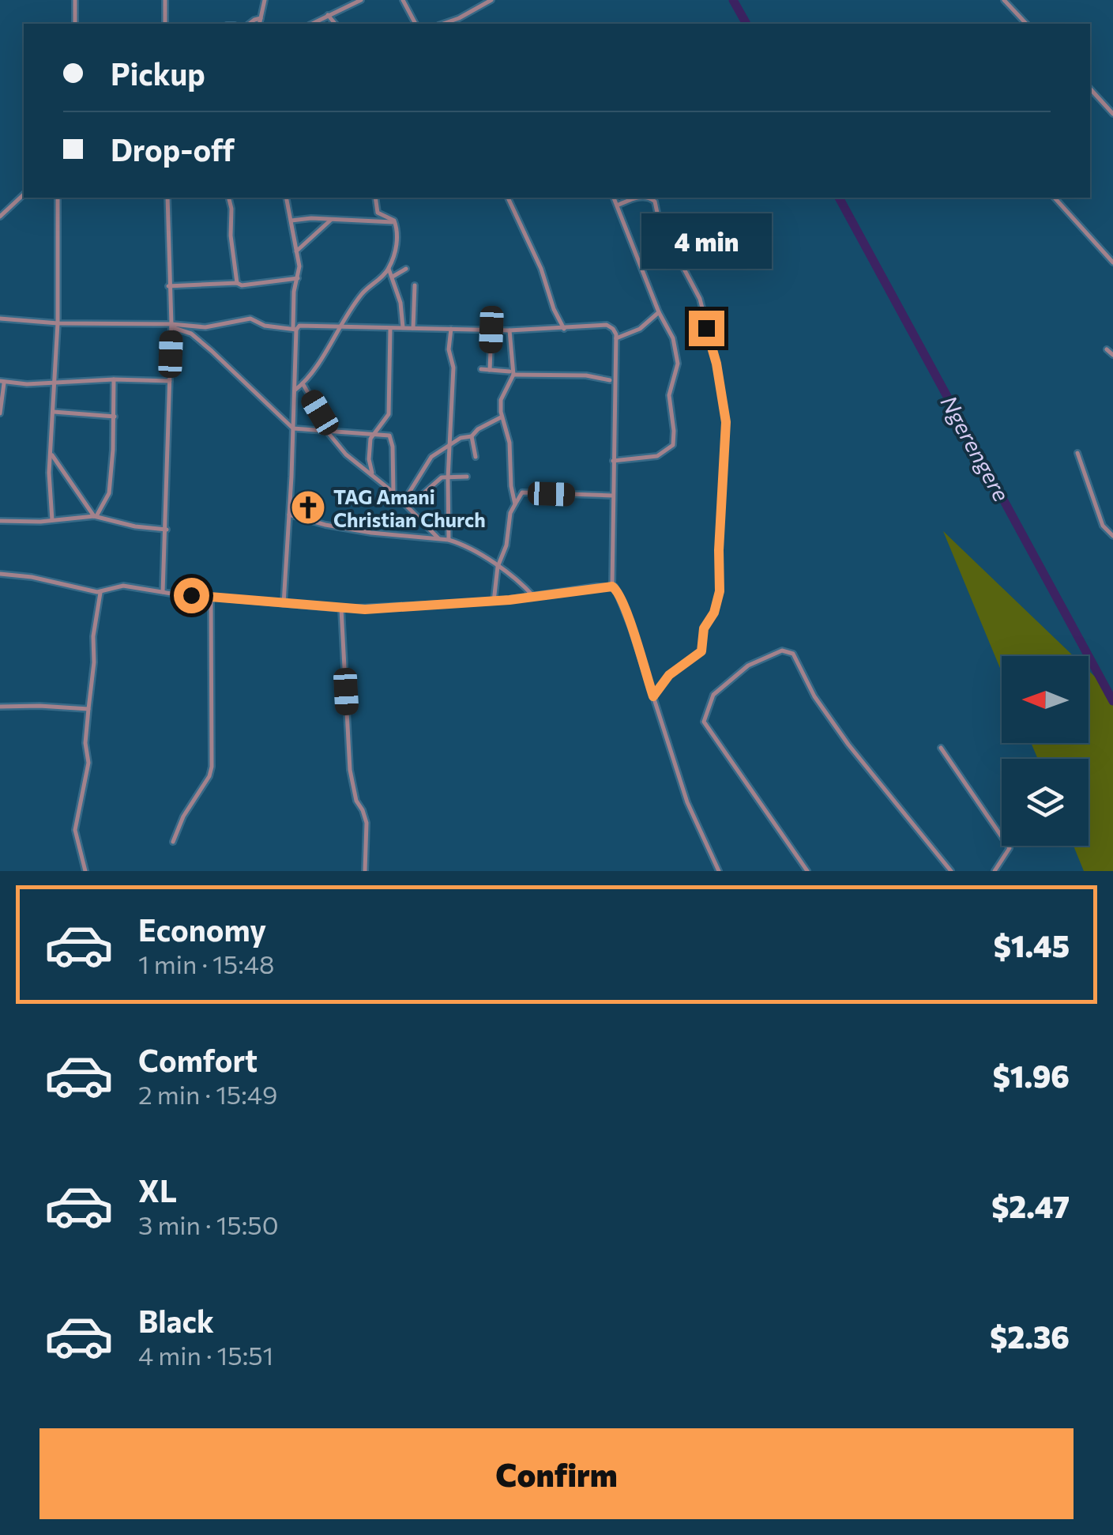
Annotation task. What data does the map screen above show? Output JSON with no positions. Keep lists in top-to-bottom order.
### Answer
{
  "water": ["Ngerengere"],
  "places": {
    "church": ["TAG Amani Christian Church"]
  },
  "north": "left",
  "page": {
    "banner": ["Pickup", "Drop-off"],
    "bubble": "4 min",
    "list": [
      {
        "name": "Economy",
        "note": "1 min · 15:48",
        "value": "$1.45"
      },
      {
        "name": "Comfort",
        "note": "2 min · 15:49",
        "value": "$1.96"
      },
      {
        "name": "XL",
        "note": "3 min · 15:50",
        "value": "$2.47"
      },
      {
        "name": "Black",
        "note": "4 min · 15:51",
        "value": "$2.36"
      }
    ],
    "buttons": "Confirm"
  }
}
